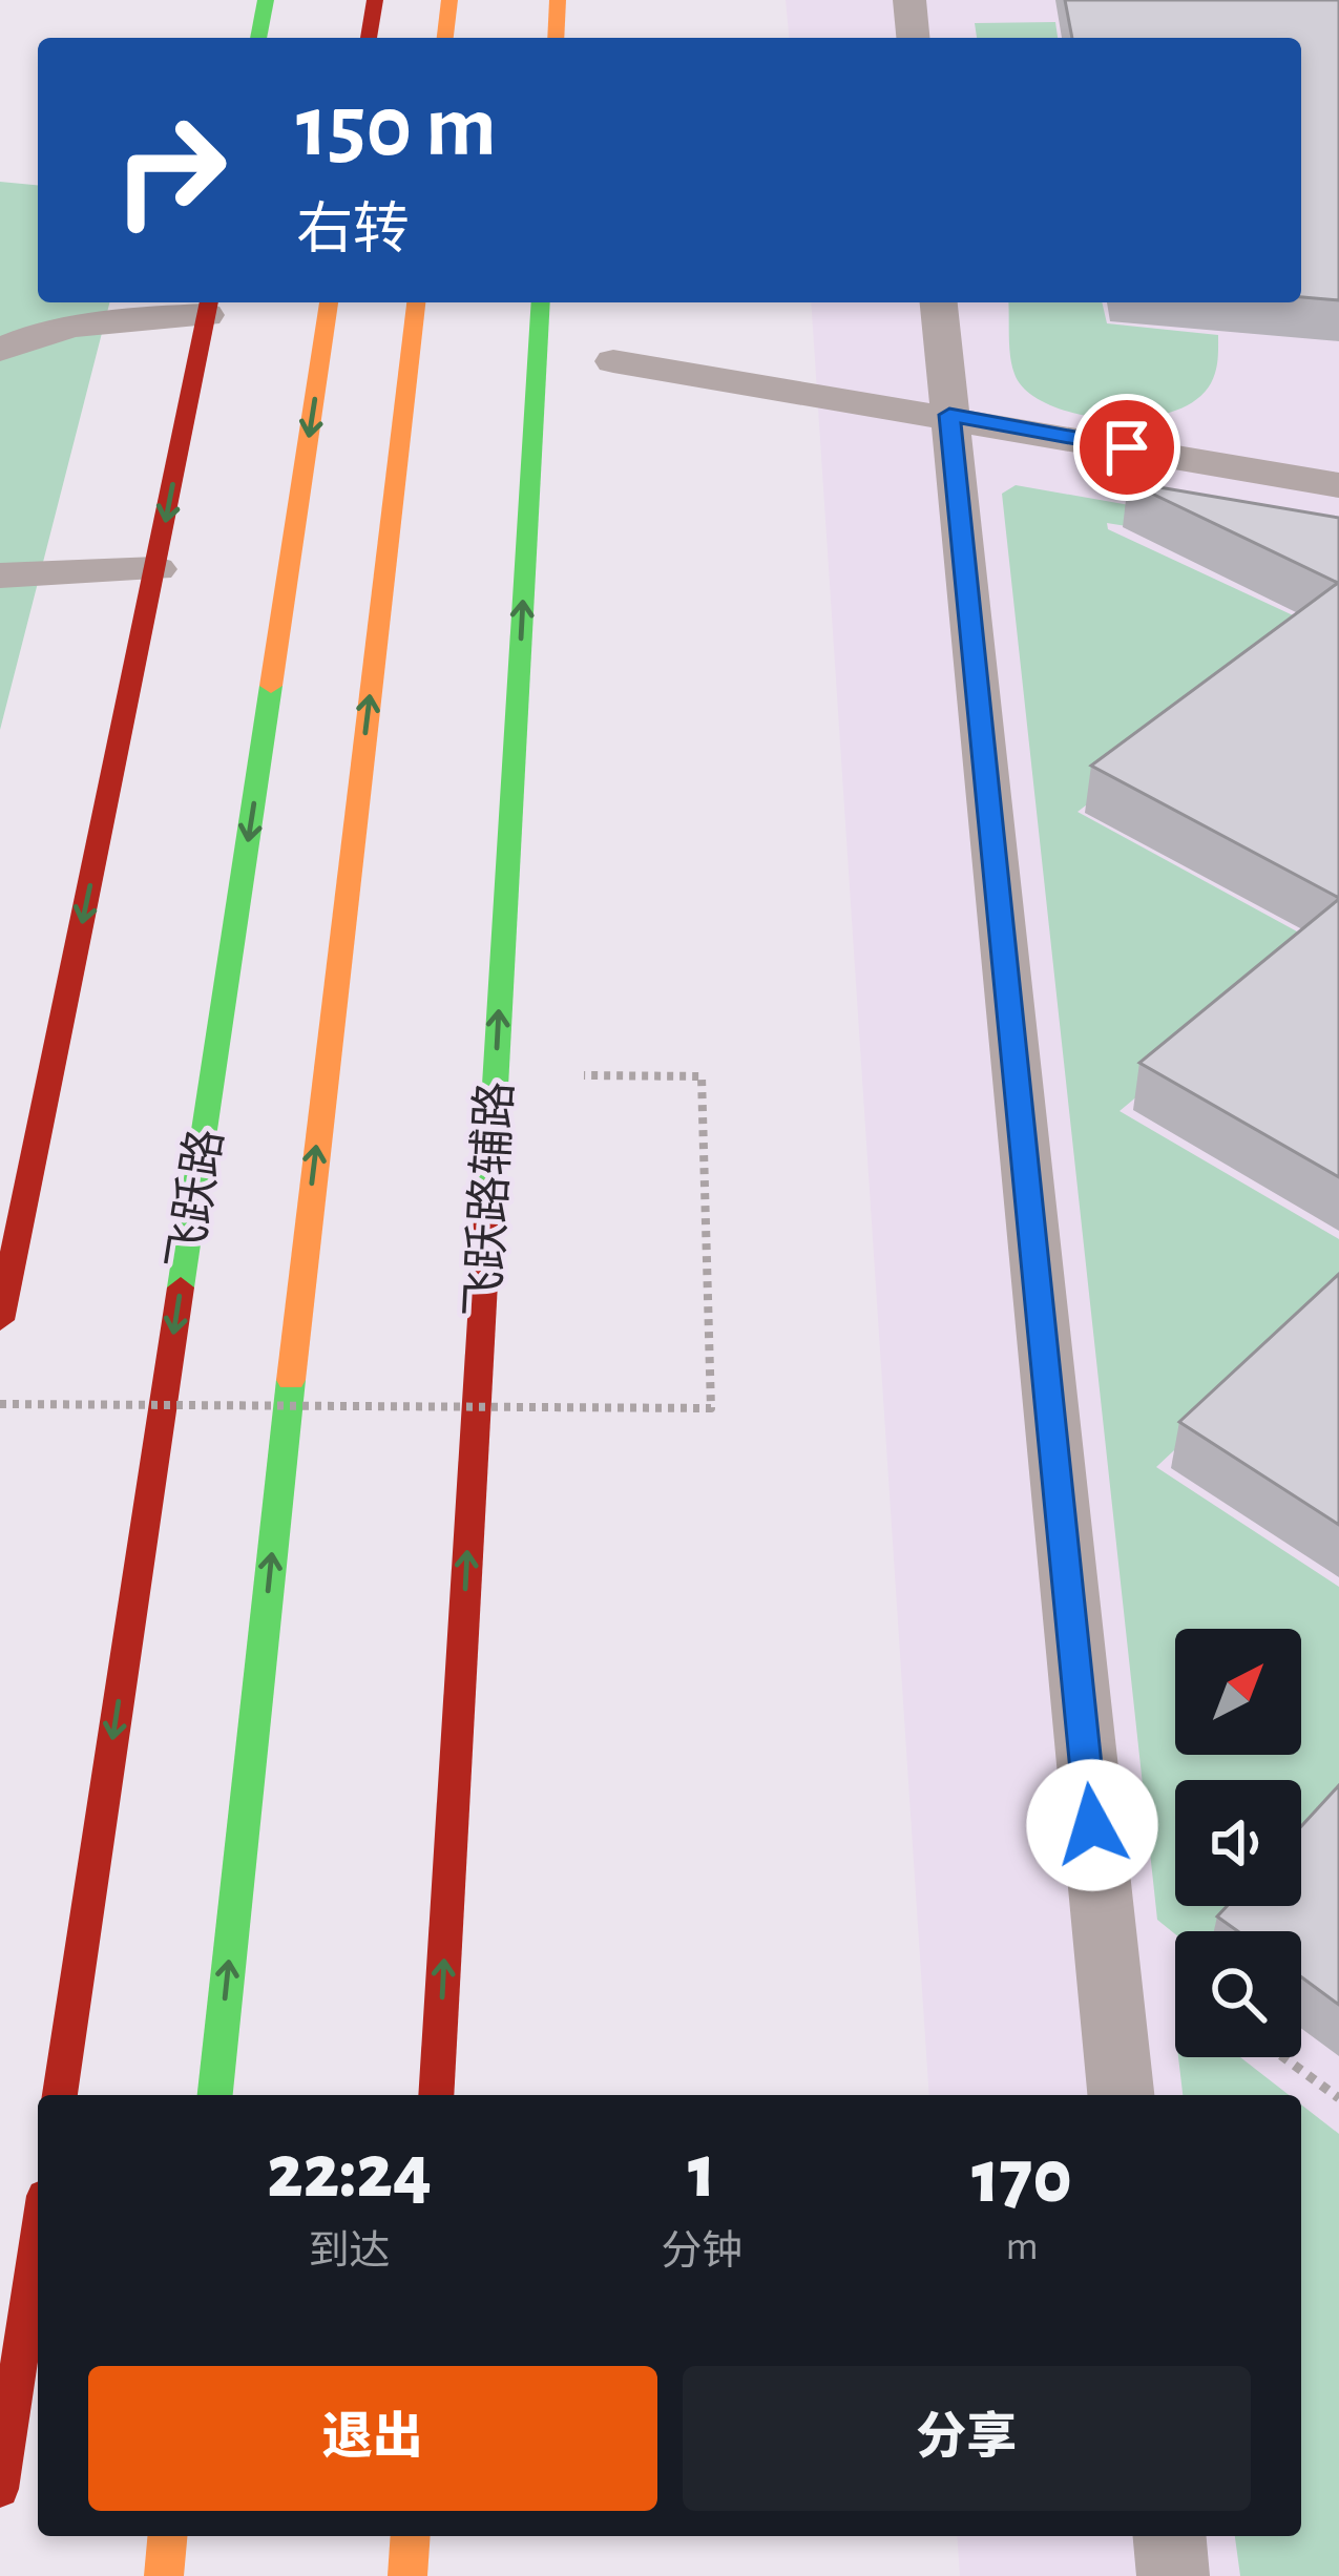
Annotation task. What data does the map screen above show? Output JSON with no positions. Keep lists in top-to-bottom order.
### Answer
{
  "streets": {
    "main road": ["飞跃路", "飞跃路辅路"]
  },
  "north": "top right",
  "page": {
    "turn": ["150 m", "右转"],
    "eta": [
      "22:24",
      "到达",
      "1",
      "分钟",
      "170",
      "m"
    ],
    "buttons": ["退出", "分享"]
  }
}
